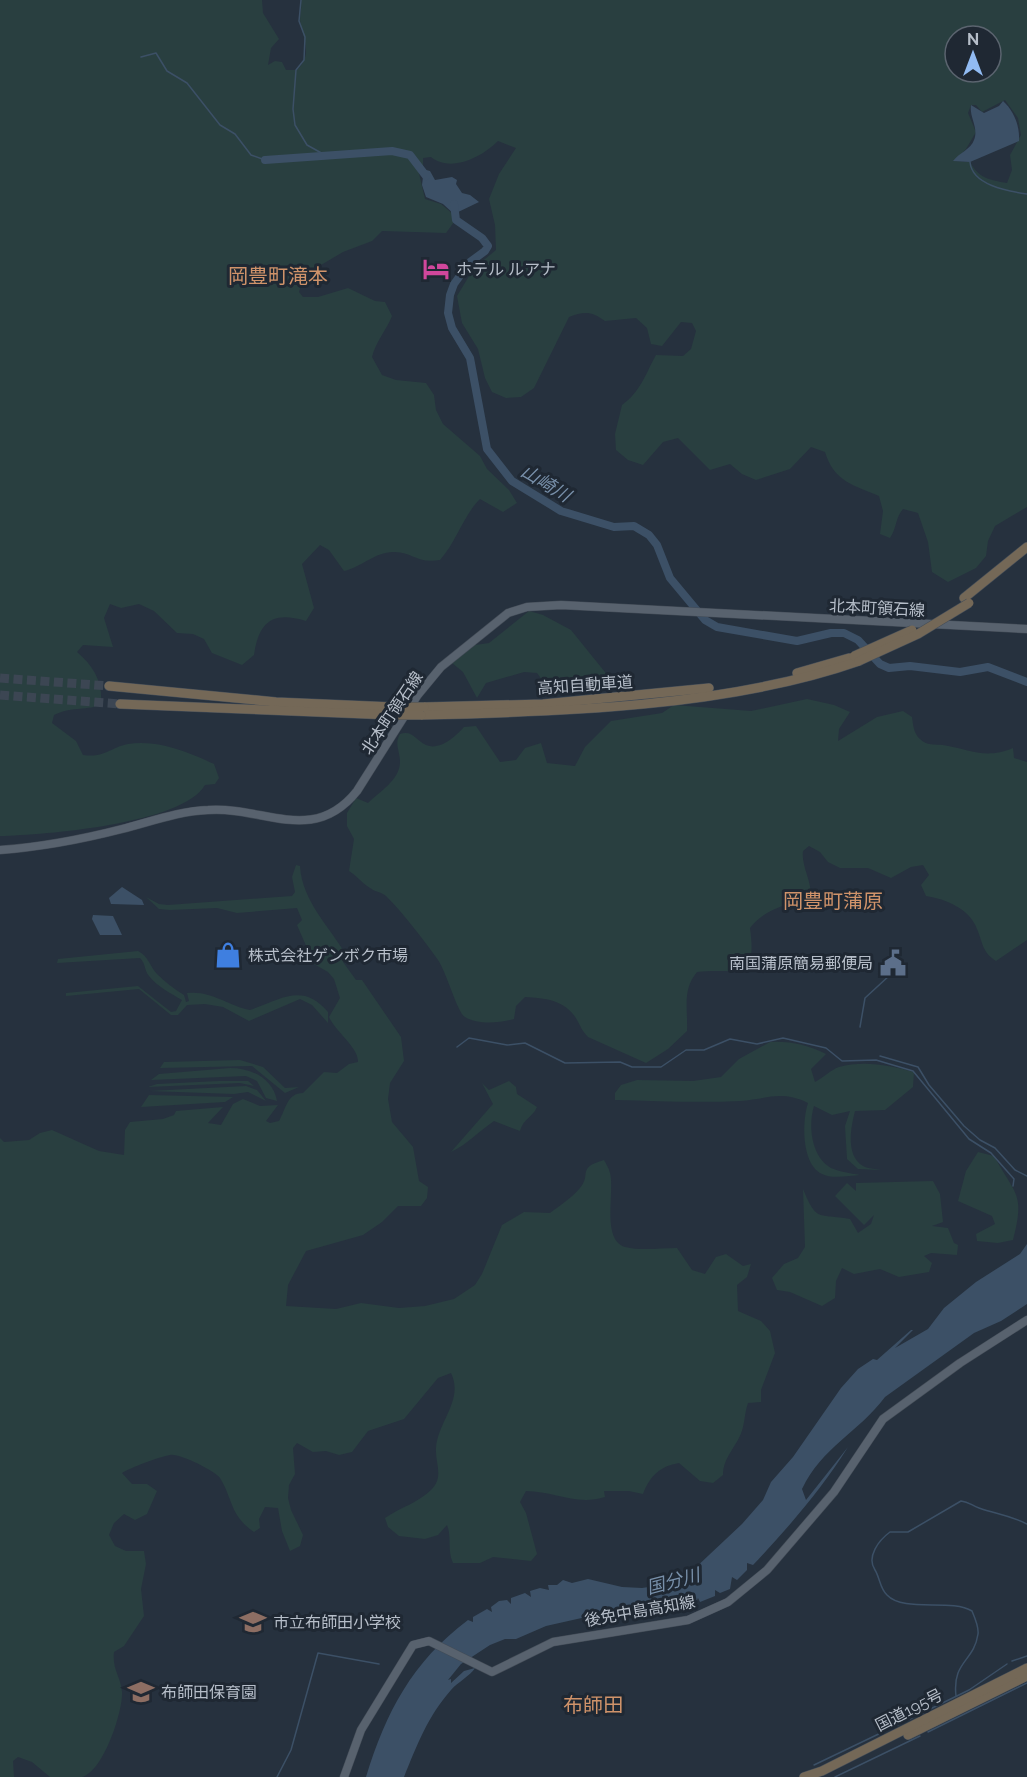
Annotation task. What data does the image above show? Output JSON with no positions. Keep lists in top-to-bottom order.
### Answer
{
  "streets": {
    "highway": ["高知自動車道", "国道195号"],
    "main road": ["北本町領石線", "後免中島高知線"]
  },
  "districts": ["岡豊町滝本", "岡豊町蒲原", "布師田"],
  "water": ["山崎川", "国分川"],
  "places": {
    "hotel": ["ホテル ルアナ"],
    "shop": ["株式会社ゲンボク市場"],
    "public building": ["南国蒲原簡易郵便局"],
    "school or university": ["市立布師田小学校", "布師田保育園"]
  },
  "north": "top"
}
